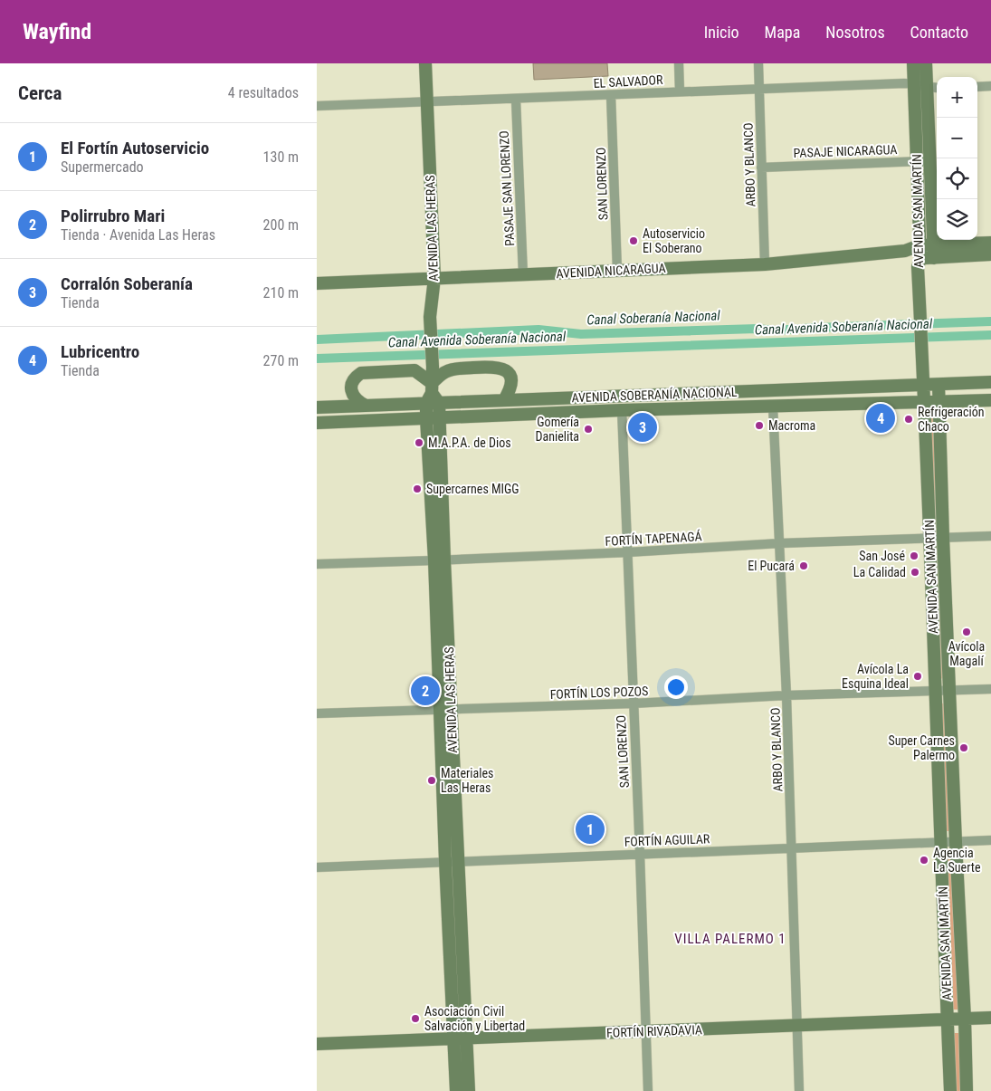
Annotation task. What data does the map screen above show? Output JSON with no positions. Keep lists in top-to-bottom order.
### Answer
{
  "streets": {
    "main road": [
      "AVENIDA SAN MARTÍN",
      "AVENIDA LAS HERAS",
      "AVENIDA NICARAGUA",
      "AVENIDA SOBERANÍA NACIONAL",
      "FORTÍN RIVADAVIA"
    ],
    "street": [
      "EL SALVADOR",
      "PASAJE NICARAGUA",
      "ARBO Y BLANCO",
      "SAN LORENZO",
      "PASAJE SAN LORENZO",
      "FORTÍN TAPENAGÁ",
      "FORTÍN LOS POZOS",
      "FORTÍN AGUILAR"
    ]
  },
  "crossings": [
    ["EL SALVADOR", "ARBO Y BLANCO"],
    ["EL SALVADOR", "SAN LORENZO"],
    ["EL SALVADOR", "PASAJE SAN LORENZO"],
    ["EL SALVADOR", "AVENIDA SAN MARTÍN"],
    ["EL SALVADOR", "AVENIDA LAS HERAS"],
    ["PASAJE NICARAGUA", "ARBO Y BLANCO"],
    ["PASAJE NICARAGUA", "AVENIDA SAN MARTÍN"],
    ["ARBO Y BLANCO", "AVENIDA NICARAGUA"],
    ["ARBO Y BLANCO", "AVENIDA SOBERANÍA NACIONAL"],
    ["ARBO Y BLANCO", "FORTÍN TAPENAGÁ"],
    ["ARBO Y BLANCO", "FORTÍN LOS POZOS"],
    ["ARBO Y BLANCO", "FORTÍN AGUILAR"],
    ["ARBO Y BLANCO", "FORTÍN RIVADAVIA"],
    ["SAN LORENZO", "AVENIDA NICARAGUA"],
    ["SAN LORENZO", "AVENIDA SOBERANÍA NACIONAL"],
    ["SAN LORENZO", "FORTÍN TAPENAGÁ"],
    ["SAN LORENZO", "FORTÍN LOS POZOS"],
    ["SAN LORENZO", "FORTÍN AGUILAR"],
    ["SAN LORENZO", "FORTÍN RIVADAVIA"],
    ["PASAJE SAN LORENZO", "AVENIDA NICARAGUA"],
    ["AVENIDA SAN MARTÍN", "AVENIDA NICARAGUA"],
    ["AVENIDA SAN MARTÍN", "AVENIDA SOBERANÍA NACIONAL"],
    ["AVENIDA SAN MARTÍN", "FORTÍN TAPENAGÁ"],
    ["AVENIDA SAN MARTÍN", "FORTÍN LOS POZOS"],
    ["AVENIDA SAN MARTÍN", "FORTÍN AGUILAR"],
    ["AVENIDA SAN MARTÍN", "FORTÍN RIVADAVIA"],
    ["AVENIDA LAS HERAS", "AVENIDA NICARAGUA"],
    ["AVENIDA LAS HERAS", "AVENIDA SOBERANÍA NACIONAL"],
    ["AVENIDA LAS HERAS", "FORTÍN TAPENAGÁ"],
    ["AVENIDA LAS HERAS", "FORTÍN LOS POZOS"],
    ["AVENIDA LAS HERAS", "FORTÍN AGUILAR"],
    ["AVENIDA LAS HERAS", "FORTÍN RIVADAVIA"]
  ],
  "districts": ["VILLA PALERMO 1"],
  "water": ["Canal Soberanía Nacional", "Canal Avenida Soberanía Nacional"],
  "places": [
    "Autoservicio El Soberano",
    "Refrigeración Chaco",
    "Macroma",
    "Gomería Danielita",
    "M.A.P.A. de Dios",
    "Supercarnes MIGG",
    "San José",
    "El Pucará",
    "La Calidad",
    "Avícola Magalí",
    "Avícola La Esquina Ideal",
    "Super Carnes Palermo",
    "Materiales Las Heras",
    "Agencia La Suerte",
    "Asociación Civil Salvación y Libertad"
  ],
  "page": {
    "header": "Wayfind",
    "nav": [
      "Inicio",
      "Mapa",
      "Nosotros",
      "Contacto"
    ],
    "heading": ["Cerca", "4 resultados"],
    "map_buttons": ["+", "−"],
    "list": [
      {
        "mark": "1",
        "name": "El Fortín Autoservicio",
        "note": "Supermercado",
        "value": "130 m"
      },
      {
        "mark": "2",
        "name": "Polirrubro Mari",
        "note": "Tienda · Avenida Las Heras",
        "value": "200 m"
      },
      {
        "mark": "3",
        "name": "Corralón Soberanía",
        "note": "Tienda",
        "value": "210 m"
      },
      {
        "mark": "4",
        "name": "Lubricentro",
        "note": "Tienda",
        "value": "270 m"
      }
    ],
    "pins": [
      "4",
      "3",
      "2",
      "1"
    ]
  }
}
